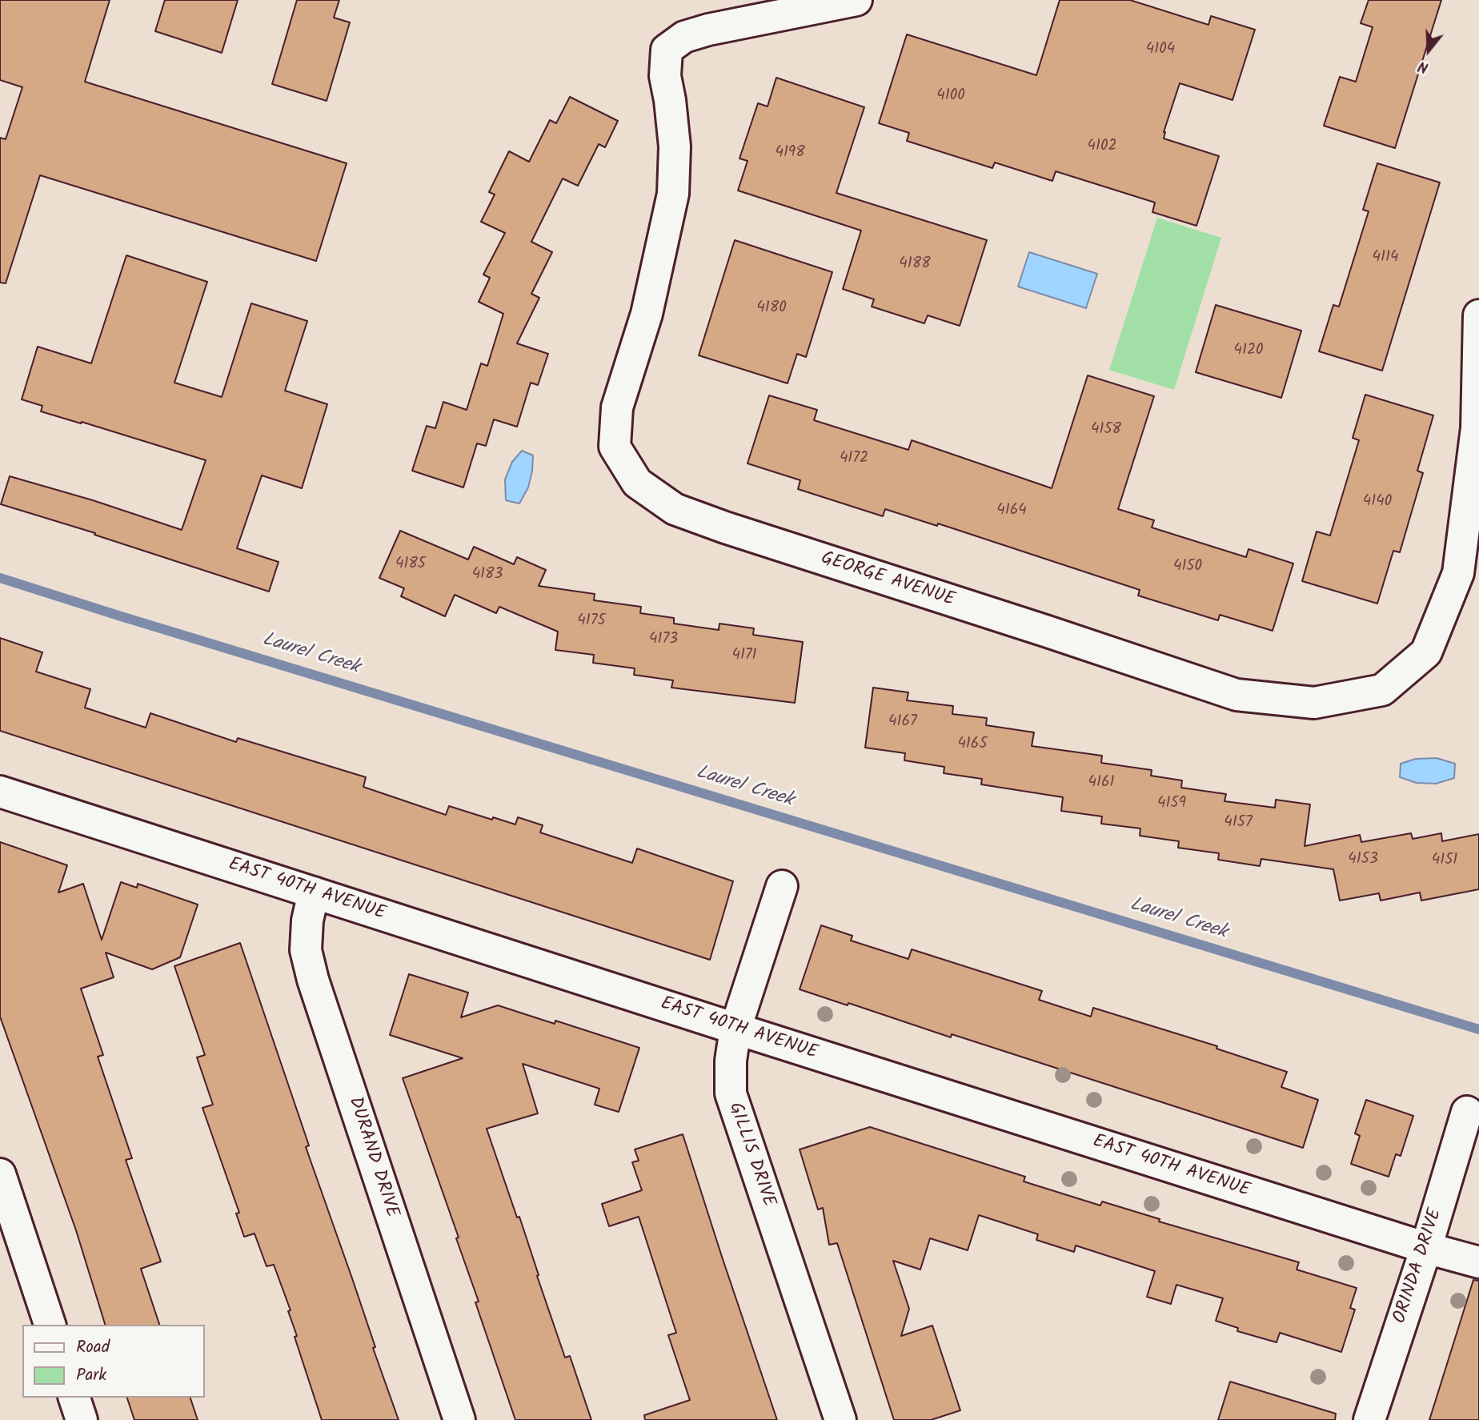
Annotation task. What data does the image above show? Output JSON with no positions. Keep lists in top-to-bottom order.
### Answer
{
  "streets": {
    "street": [
      "GEORGE AVENUE",
      "EAST 40TH AVENUE",
      "GILLIS DRIVE",
      "DURAND DRIVE",
      "ORINDA DRIVE"
    ]
  },
  "crossings": [
    ["EAST 40TH AVENUE", "GILLIS DRIVE"],
    ["EAST 40TH AVENUE", "DURAND DRIVE"],
    ["EAST 40TH AVENUE", "ORINDA DRIVE"]
  ],
  "water": ["Laurel Creek"],
  "house_numbers": [
    "4104",
    "4100",
    "4102",
    "4198",
    "4114",
    "4188",
    "4180",
    "4120",
    "4158",
    "4172",
    "4140",
    "4164",
    "4185",
    "4150",
    "4183",
    "4175",
    "4173",
    "4171",
    "4167",
    "4165",
    "4161",
    "4159",
    "4157",
    "4153",
    "4151"
  ],
  "legend": ["Road", "Park"],
  "north": "bottom"
}
